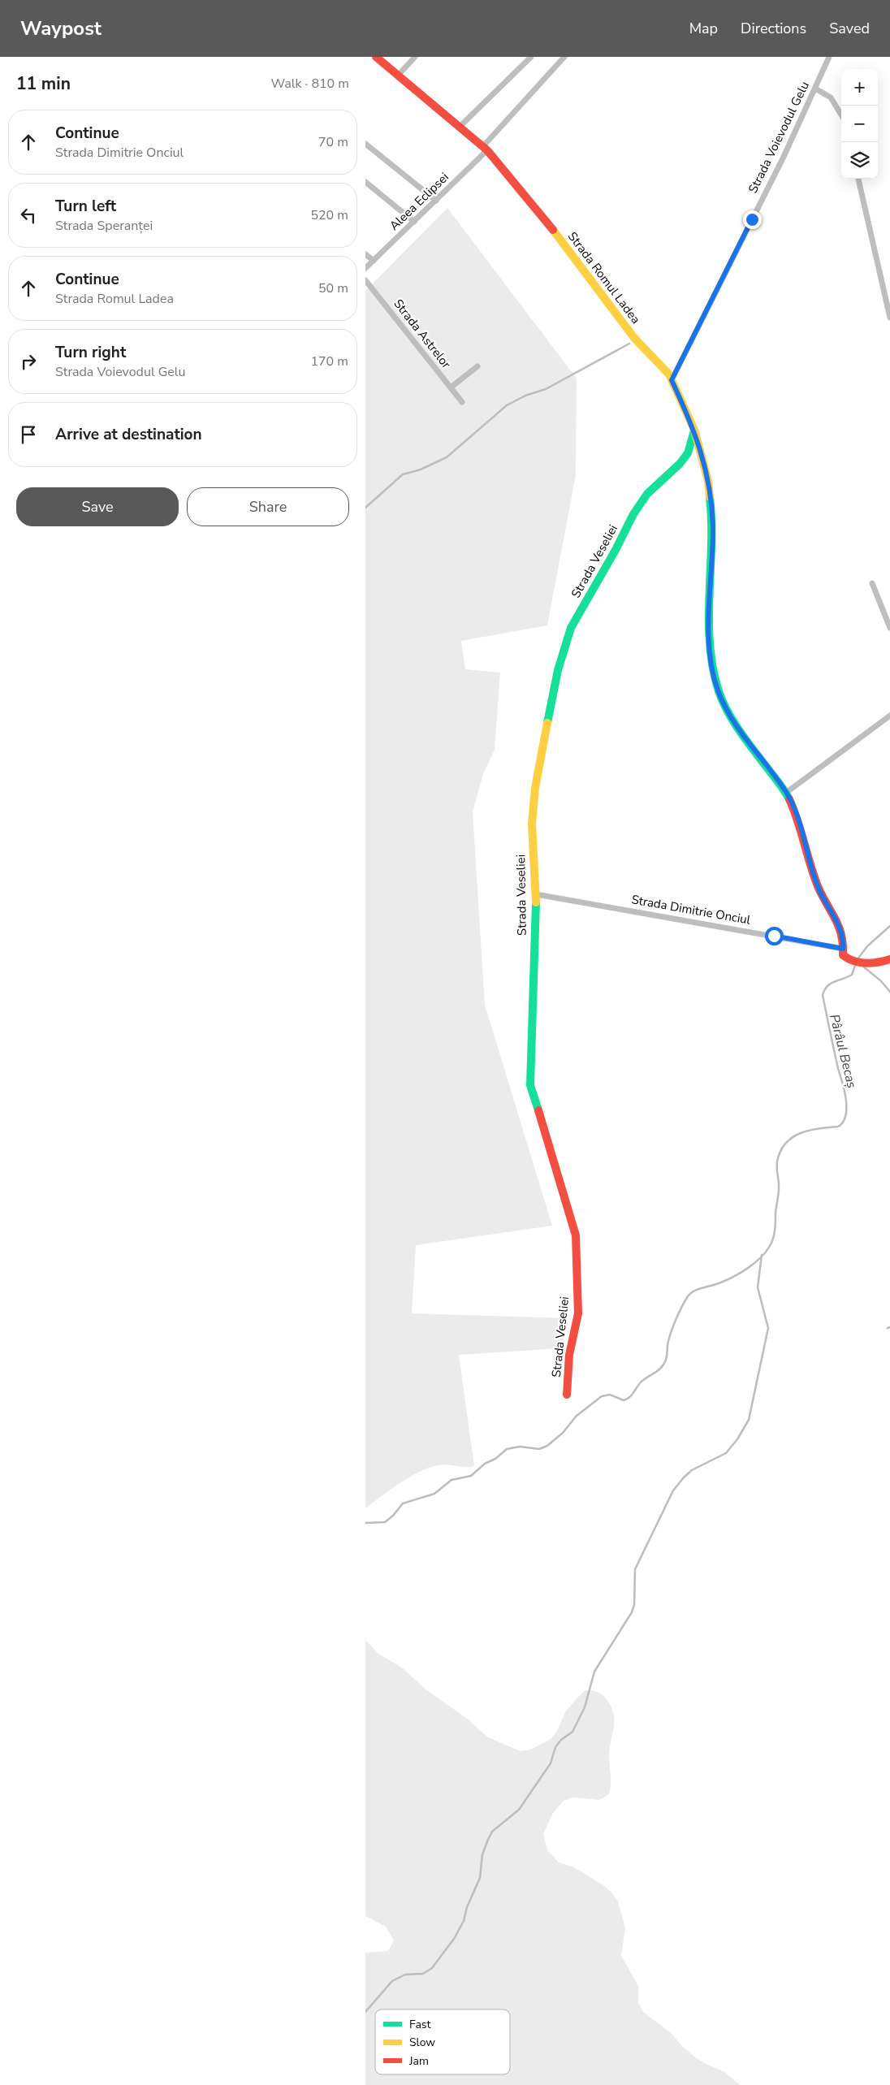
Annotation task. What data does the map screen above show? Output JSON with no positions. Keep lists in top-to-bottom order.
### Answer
{
  "streets": {
    "street": [
      "Strada Voievodul Gelu",
      "Aleea Eclipsei",
      "Strada Romul Ladea",
      "Strada Astrelor",
      "Strada Veseliei",
      "Strada Dimitrie Onciul"
    ]
  },
  "crossings": [
    ["Strada Voievodul Gelu", "Strada Romul Ladea"],
    ["Aleea Eclipsei", "Strada Romul Ladea"],
    ["Strada Romul Ladea", "Strada Veseliei"],
    ["Strada Romul Ladea", "Strada Dimitrie Onciul"],
    ["Strada Veseliei", "Strada Dimitrie Onciul"]
  ],
  "water": ["Pârâul Becaș"],
  "legend": ["Fast", "Slow", "Jam"],
  "page": {
    "header": "Waypost",
    "nav": ["Map", "Directions", "Saved"],
    "heading": ["11 min", "Walk · 810 m"],
    "map_buttons": ["+", "−"],
    "list": [
      ["Continue", "Strada Dimitrie Onciul", "70 m"],
      ["Turn left", "Strada Speranței", "520 m"],
      ["Continue", "Strada Romul Ladea", "50 m"],
      ["Turn right", "Strada Voievodul Gelu", "170 m"],
      "Arrive at destination"
    ],
    "buttons": ["Save", "Share"]
  }
}
